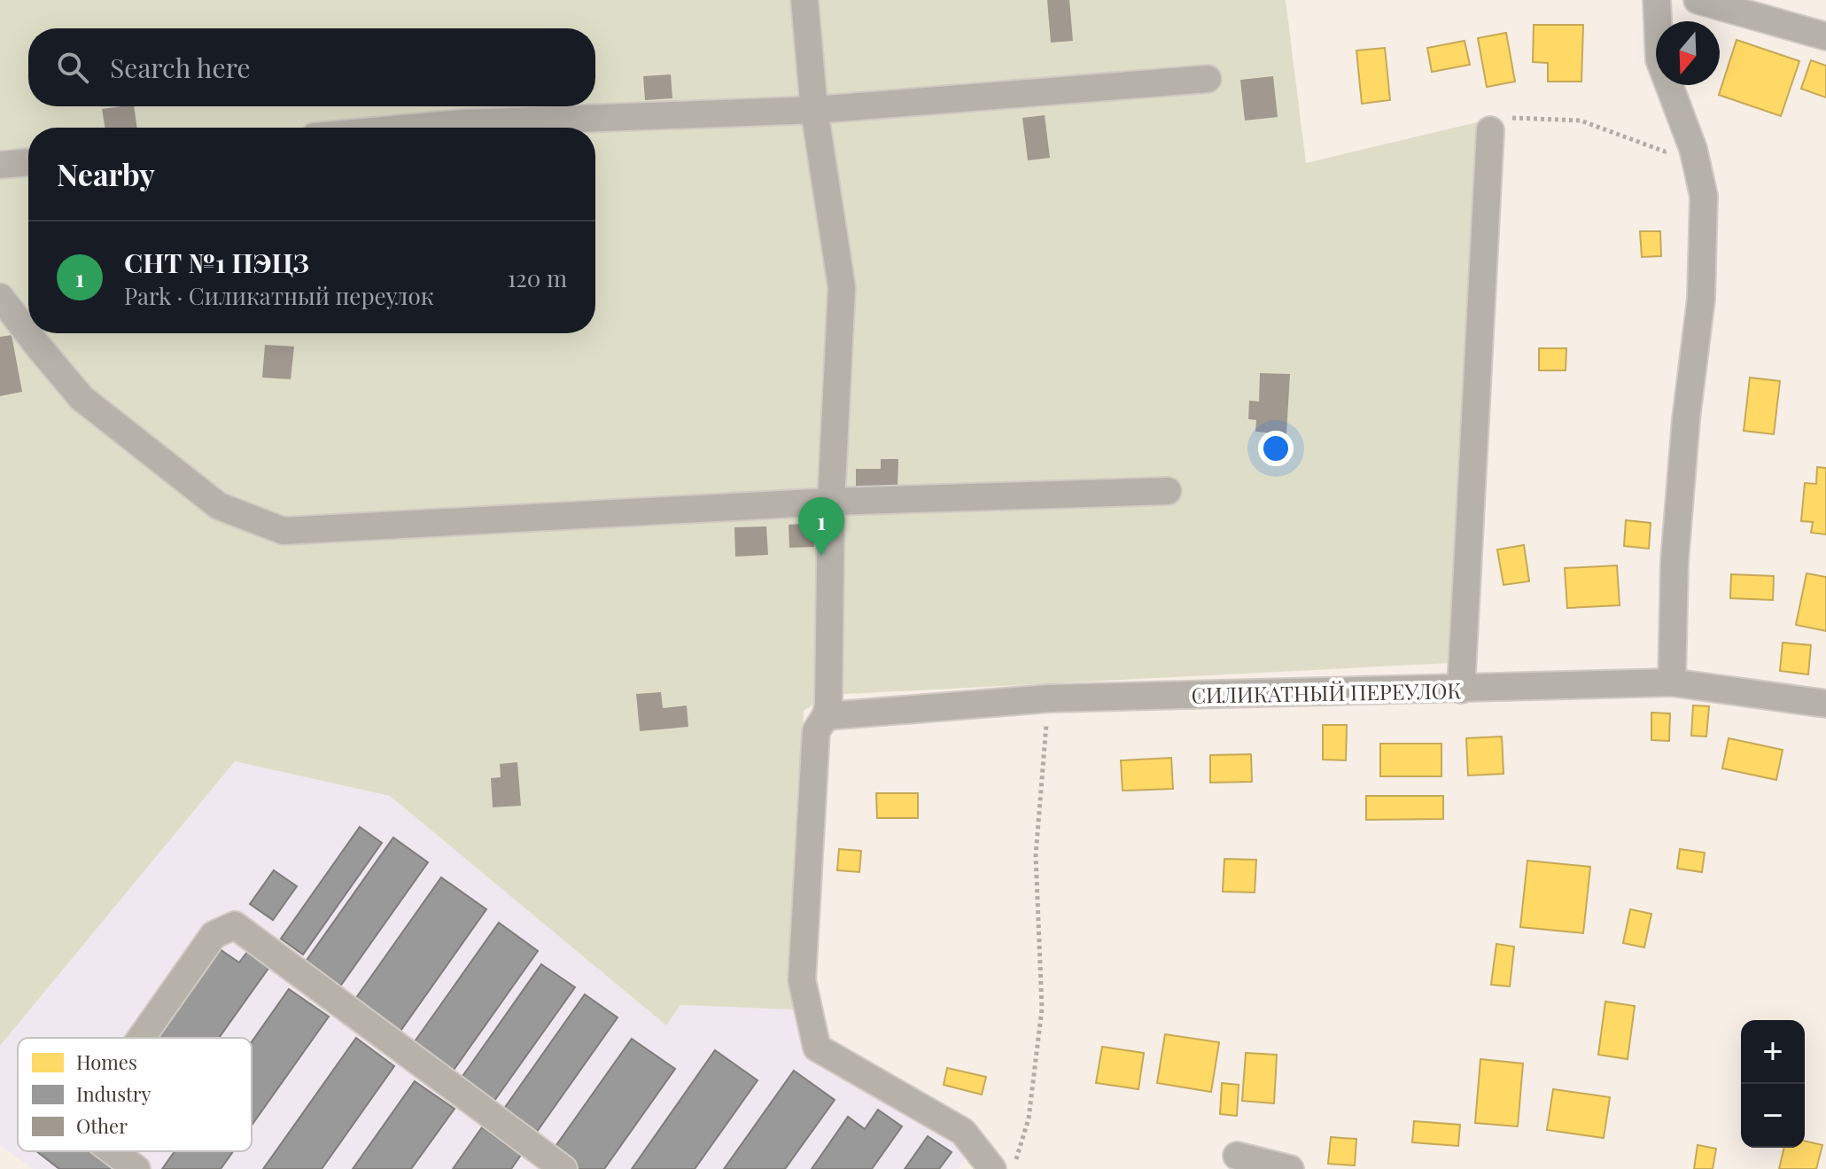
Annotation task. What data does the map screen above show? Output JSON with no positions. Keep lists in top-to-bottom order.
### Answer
{
  "streets": {
    "street": ["СИЛИКАТНЫЙ ПЕРЕУЛОК"]
  },
  "legend": ["Homes", "Industry", "Other"],
  "north": "bottom",
  "page": {
    "search": "Search here",
    "heading": "Nearby",
    "list": [
      {
        "mark": "1",
        "name": "СНТ №1 ПЭЦЗ",
        "note": "Park · Силикатный переулок",
        "value": "120 m"
      }
    ],
    "pins": "1",
    "map_buttons": ["+", "−"]
  }
}
